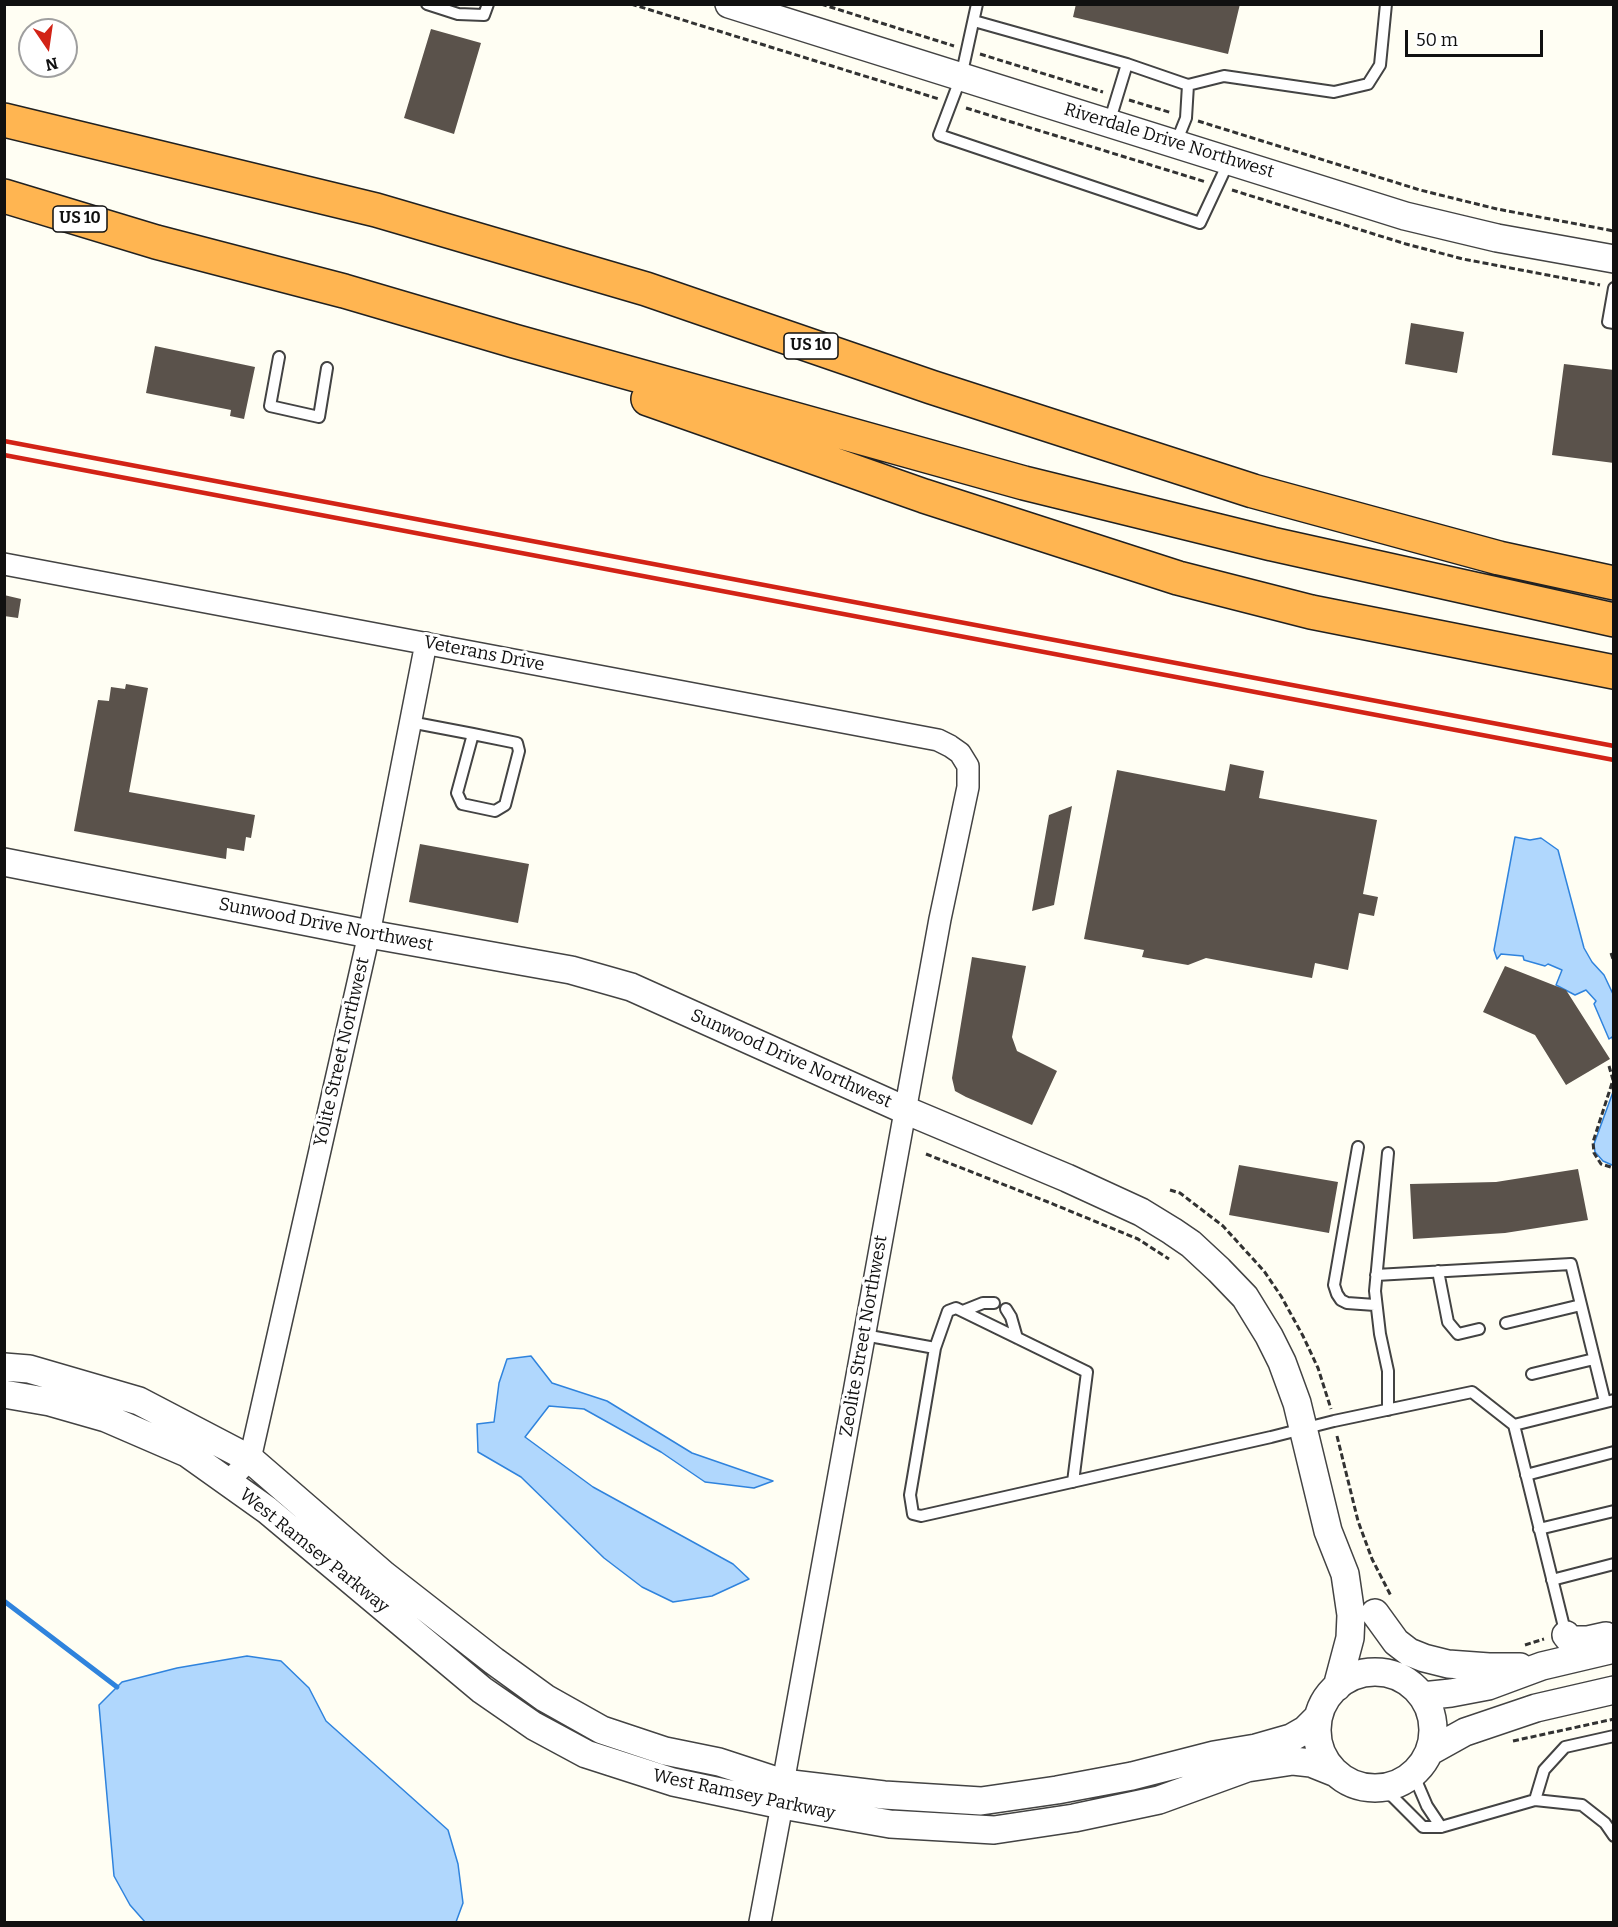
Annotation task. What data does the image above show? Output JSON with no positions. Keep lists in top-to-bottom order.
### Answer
{
  "streets": {
    "highway": ["US 10"],
    "street": [
      "Riverdale Drive Northwest",
      "Veterans Drive",
      "Sunwood Drive Northwest",
      "Yolite Street Northwest",
      "Zeolite Street Northwest",
      "West Ramsey Parkway"
    ]
  },
  "crossings": [
    ["Veterans Drive", "Yolite Street Northwest"],
    ["Veterans Drive", "Zeolite Street Northwest"],
    ["Sunwood Drive Northwest", "Yolite Street Northwest"],
    ["Sunwood Drive Northwest", "Zeolite Street Northwest"],
    ["Yolite Street Northwest", "West Ramsey Parkway"],
    ["Zeolite Street Northwest", "West Ramsey Parkway"]
  ],
  "scale_bar": "50 m",
  "north": "bottom"
}
